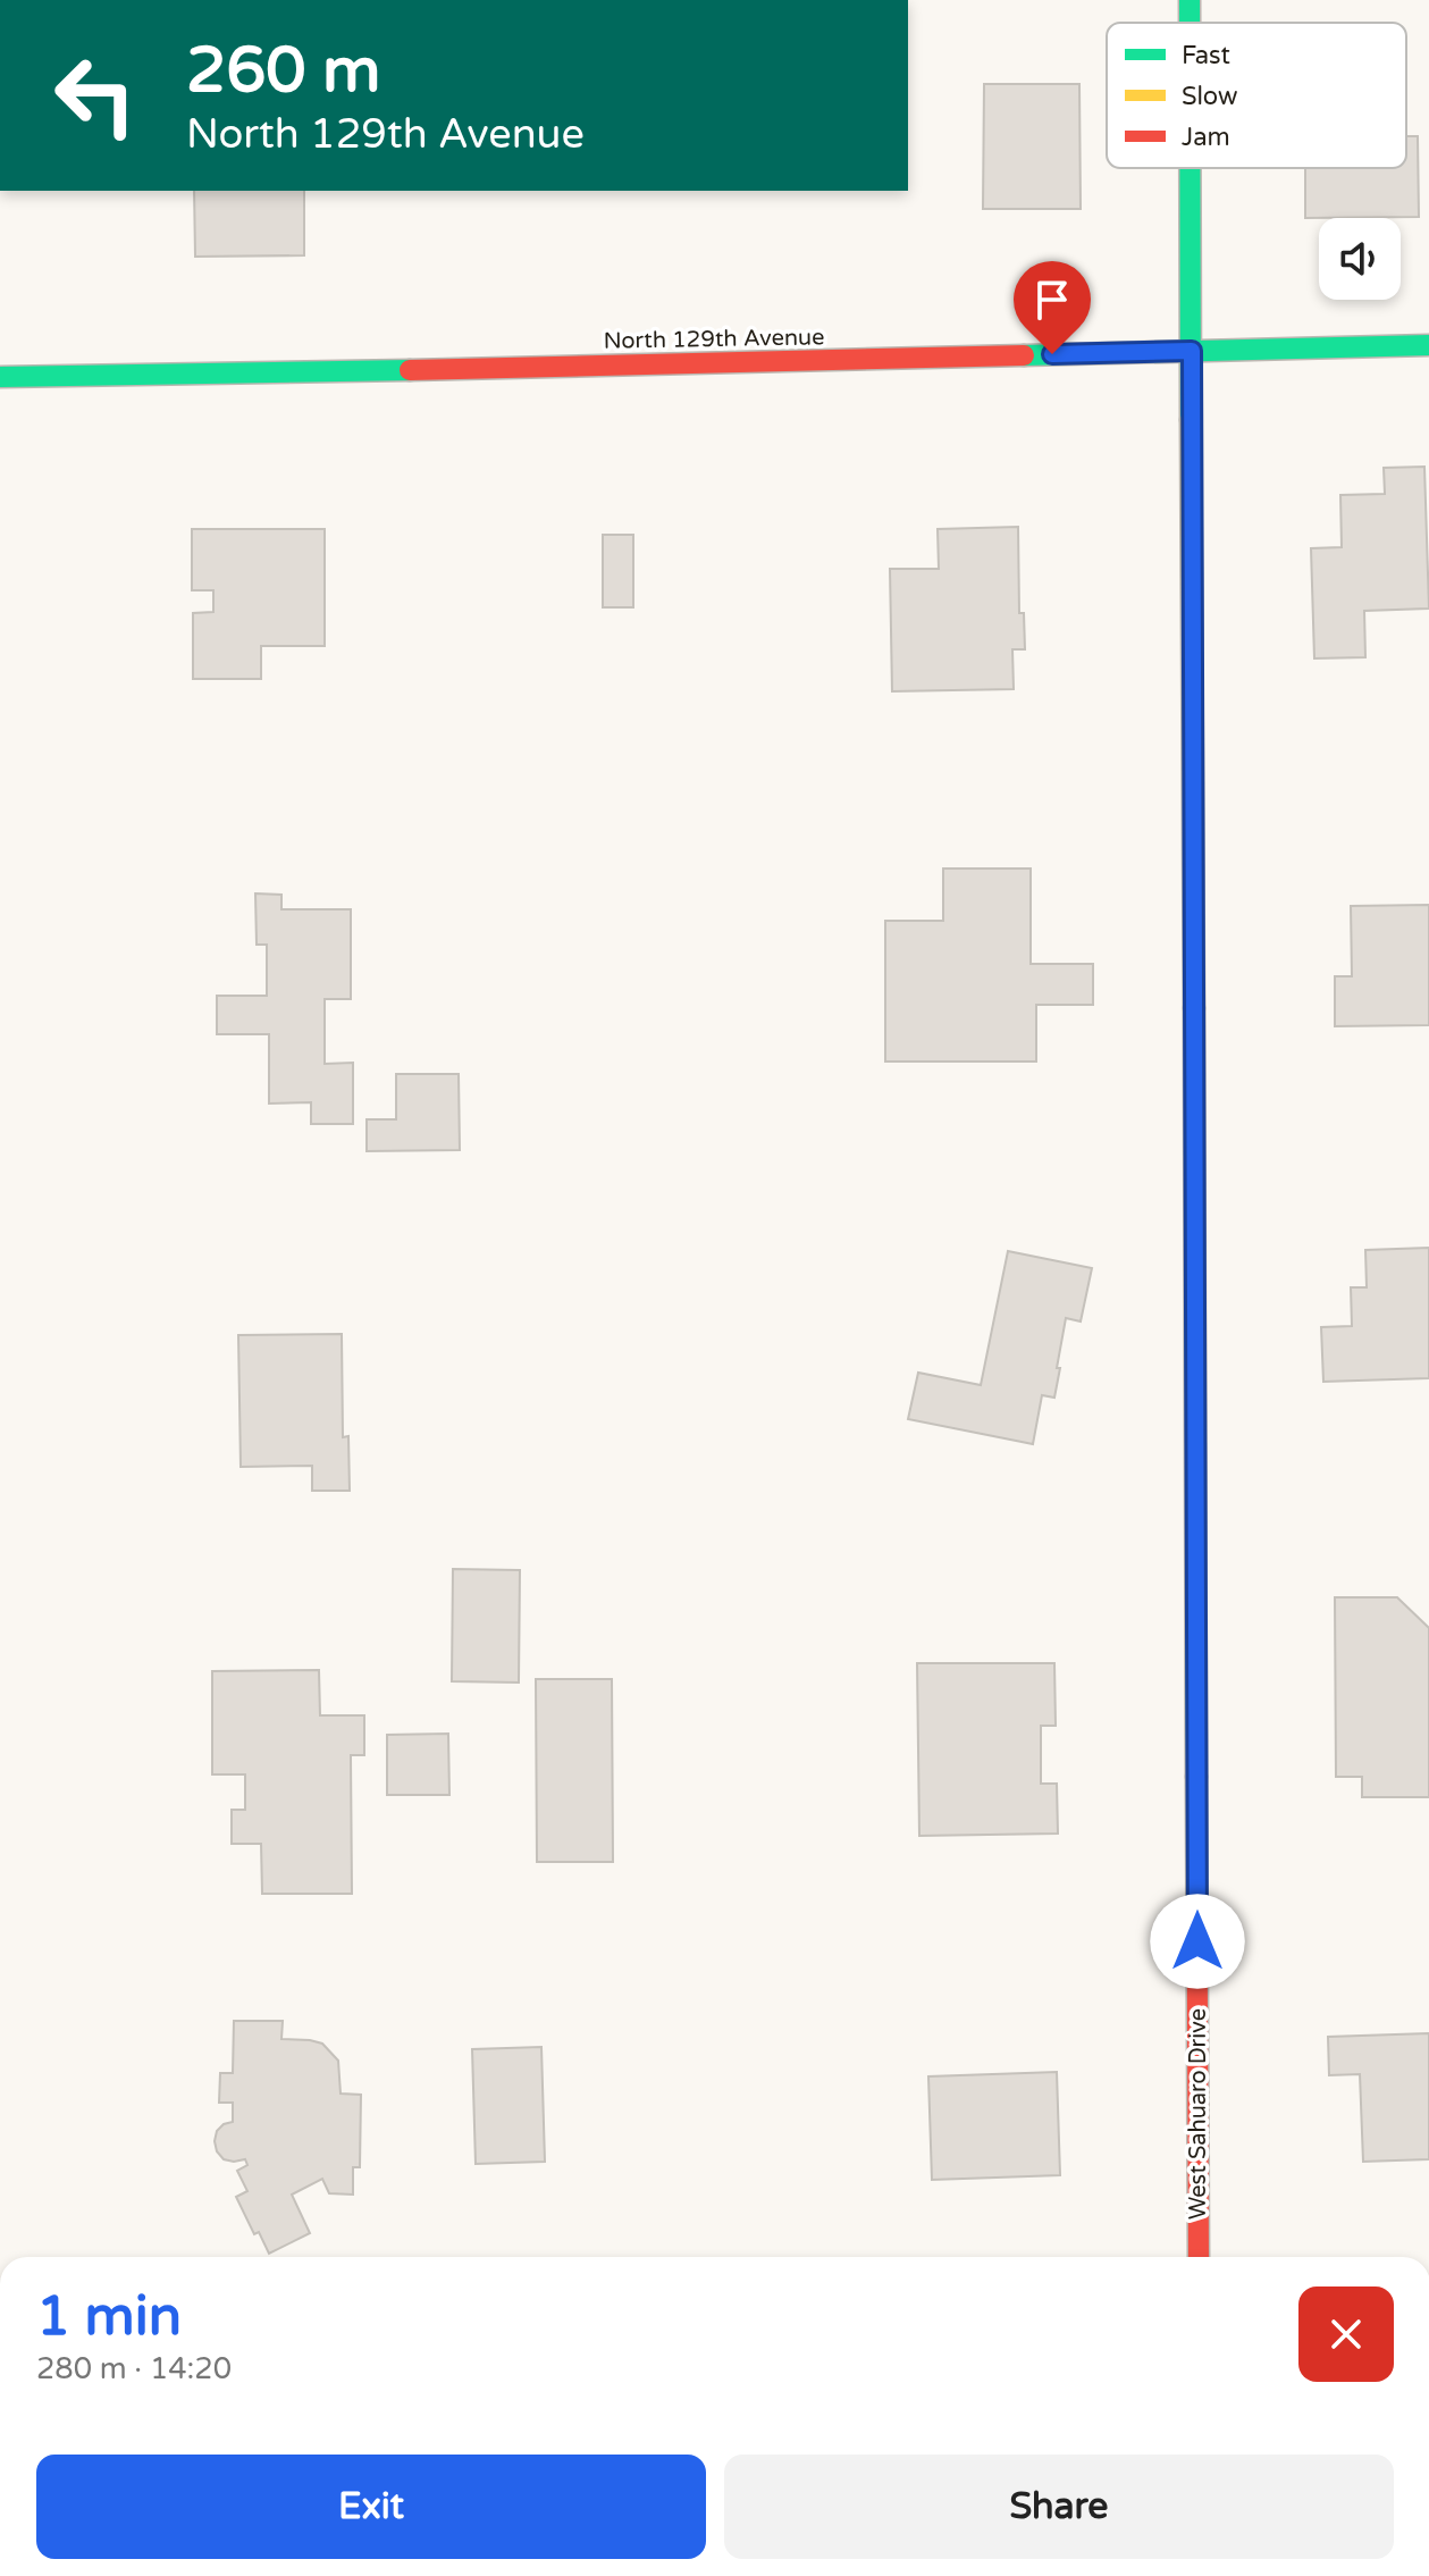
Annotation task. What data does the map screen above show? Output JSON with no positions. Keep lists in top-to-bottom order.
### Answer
{
  "streets": {
    "street": ["North 129th Avenue", "West Sahuaro Drive"]
  },
  "crossings": [
    ["North 129th Avenue", "West Sahuaro Drive"]
  ],
  "legend": ["Fast", "Slow", "Jam"],
  "page": {
    "turn": ["260 m", "North 129th Avenue"],
    "heading": ["1 min", "280 m · 14:20"],
    "buttons": ["Exit", "Share"]
  }
}
